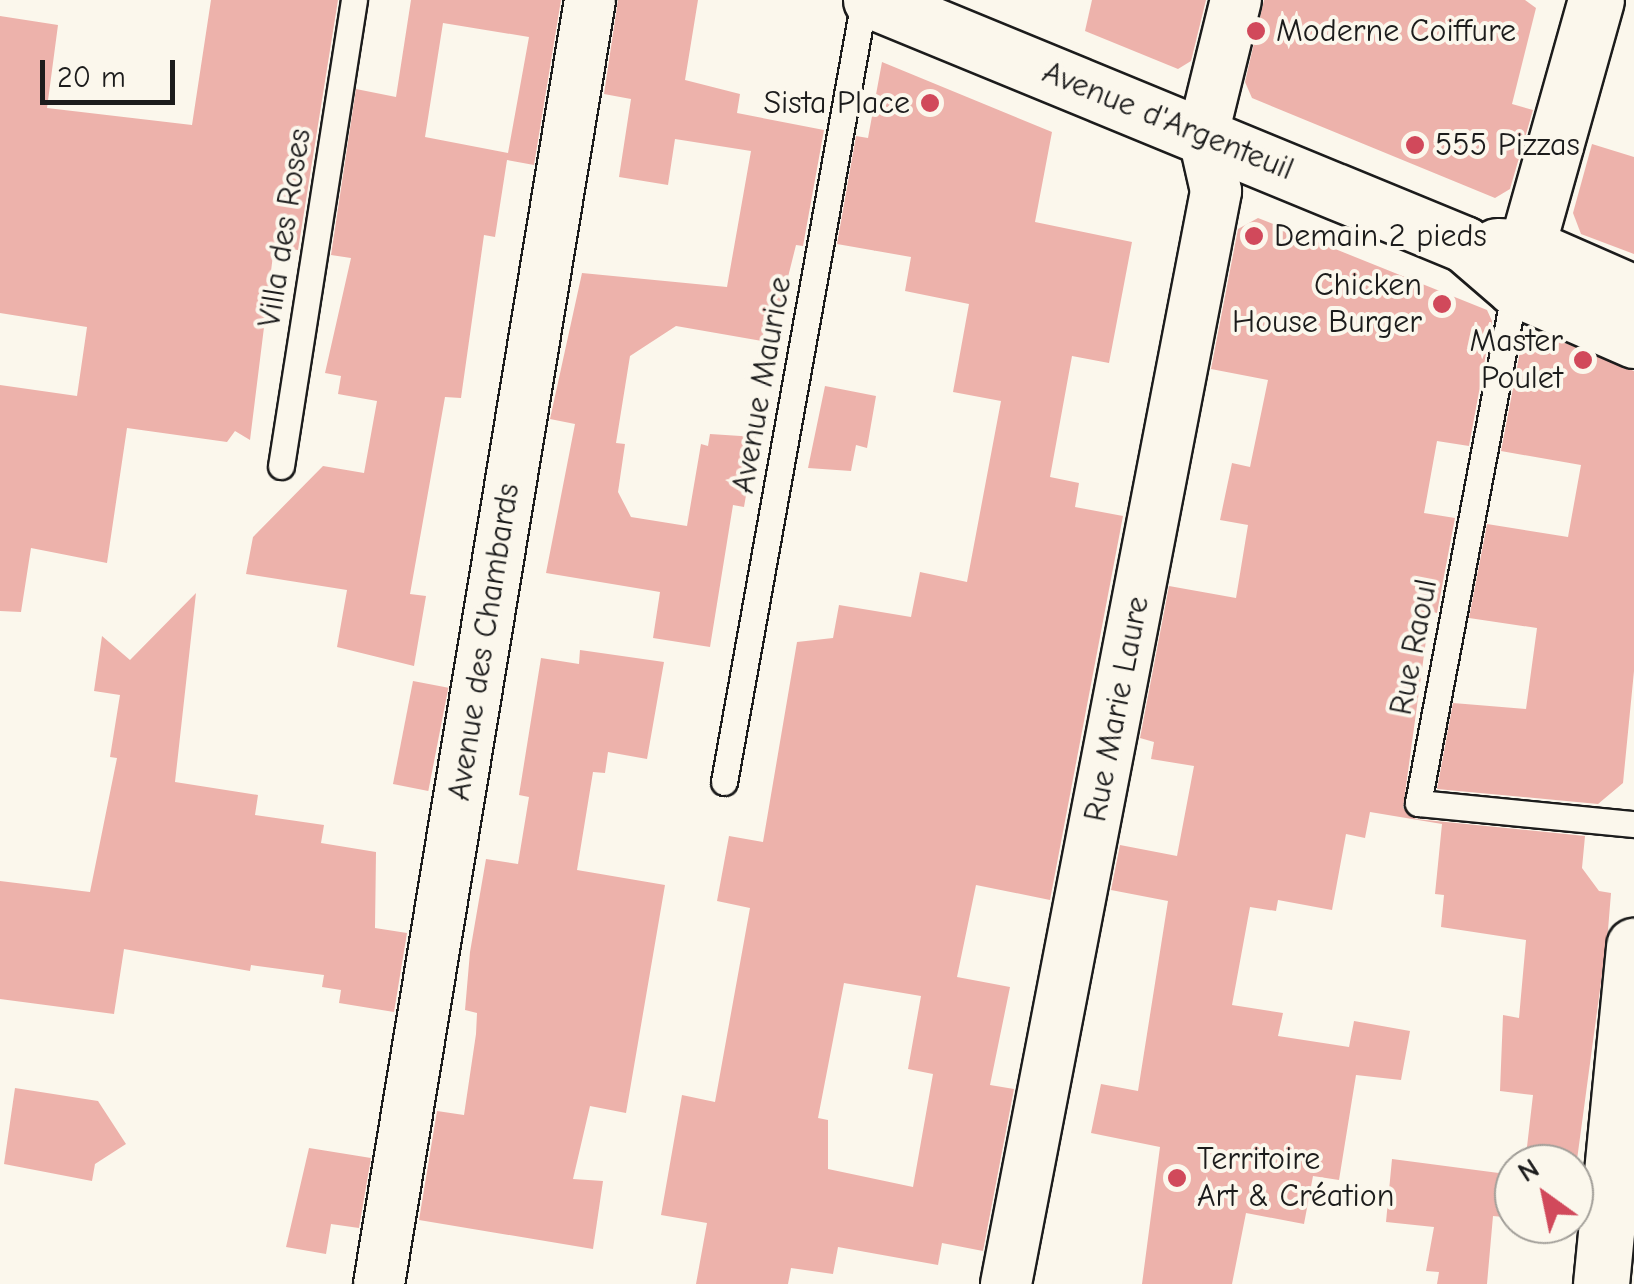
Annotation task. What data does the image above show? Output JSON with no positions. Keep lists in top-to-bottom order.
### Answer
{
  "streets": {
    "main road": ["Avenue d'Argenteuil"],
    "street": ["Avenue des Chambards", "Rue Marie Laure"],
    "lane": ["Villa des Roses", "Avenue Maurice", "Rue Raoul"]
  },
  "crossings": [
    ["Avenue d'Argenteuil", "Avenue Maurice"],
    ["Avenue d'Argenteuil", "Rue Raoul"],
    ["Avenue d'Argenteuil", "Rue Marie Laure"]
  ],
  "places": [
    "Moderne Coiffure",
    "Sista Place",
    "555 Pizzas",
    "Demain 2 pieds",
    "Chicken House Burger",
    "Master Poulet",
    "Territoire Art & Création"
  ],
  "scale_bar": "20 m",
  "north": "top left"
}
